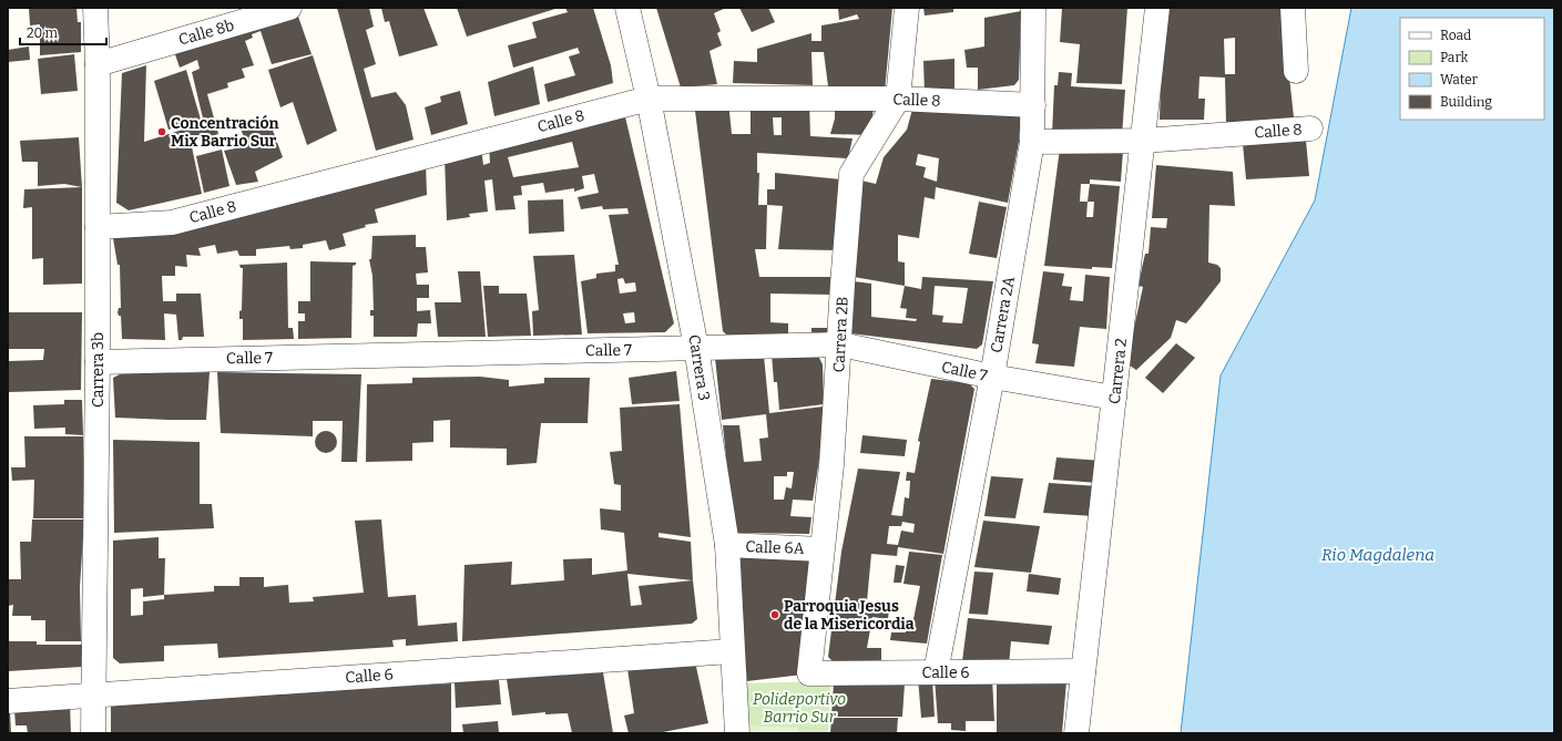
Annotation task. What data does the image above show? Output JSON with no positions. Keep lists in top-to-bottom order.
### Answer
{
  "streets": {
    "street": [
      "Calle 8b",
      "Calle 8",
      "Carrera 2A",
      "Carrera 2B",
      "Calle 7",
      "Carrera 3",
      "Carrera 3b",
      "Carrera 2",
      "Calle 6A",
      "Calle 6"
    ]
  },
  "crossings": [
    ["Calle 8b", "Carrera 3b"],
    ["Calle 8", "Carrera 2A"],
    ["Calle 8", "Carrera 2B"],
    ["Calle 8", "Carrera 3"],
    ["Calle 8", "Carrera 3b"],
    ["Calle 8", "Carrera 2"],
    ["Carrera 2A", "Calle 7"],
    ["Carrera 2A", "Calle 6"],
    ["Carrera 2B", "Calle 7"],
    ["Carrera 2B", "Calle 6A"],
    ["Carrera 2B", "Calle 6"],
    ["Calle 7", "Carrera 3"],
    ["Calle 7", "Carrera 3b"],
    ["Calle 7", "Carrera 2"],
    ["Carrera 3", "Calle 6A"],
    ["Carrera 3", "Calle 6"],
    ["Carrera 3b", "Calle 6"],
    ["Carrera 2", "Calle 6"]
  ],
  "water": ["Rio Magdalena"],
  "parks": ["Polideportivo Barrio Sur"],
  "places": ["Concentración Mix Barrio Sur", "Parroquia Jesus de la Misericordia"],
  "legend": [
    "Road",
    "Park",
    "Water",
    "Building"
  ],
  "scale_bar": "20 m"
}
